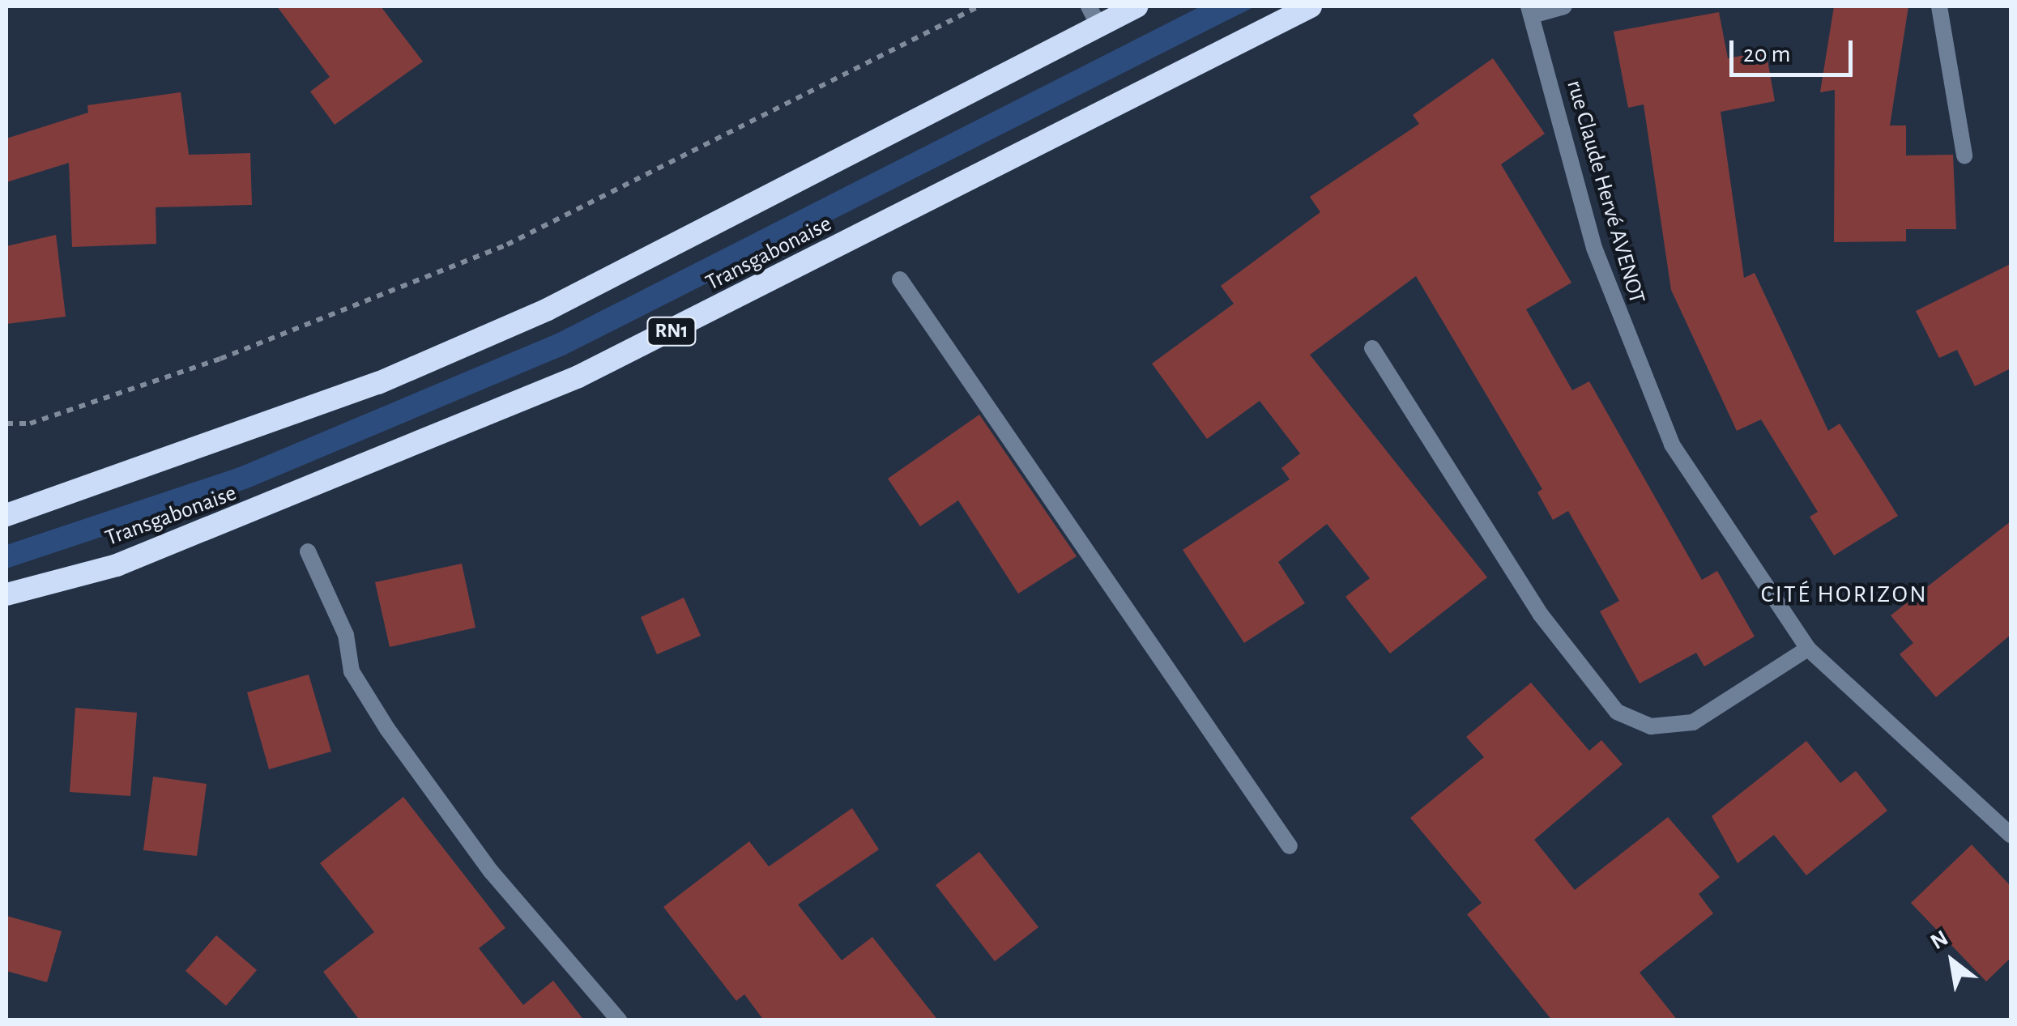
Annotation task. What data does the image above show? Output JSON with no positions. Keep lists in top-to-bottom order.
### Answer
{
  "streets": {
    "highway": ["Transgabonaise", "RN1"],
    "street": ["rue Claude Hervé AVENOT"]
  },
  "districts": ["CITÉ HORIZON"],
  "scale_bar": "20 m",
  "north": "top left"
}
